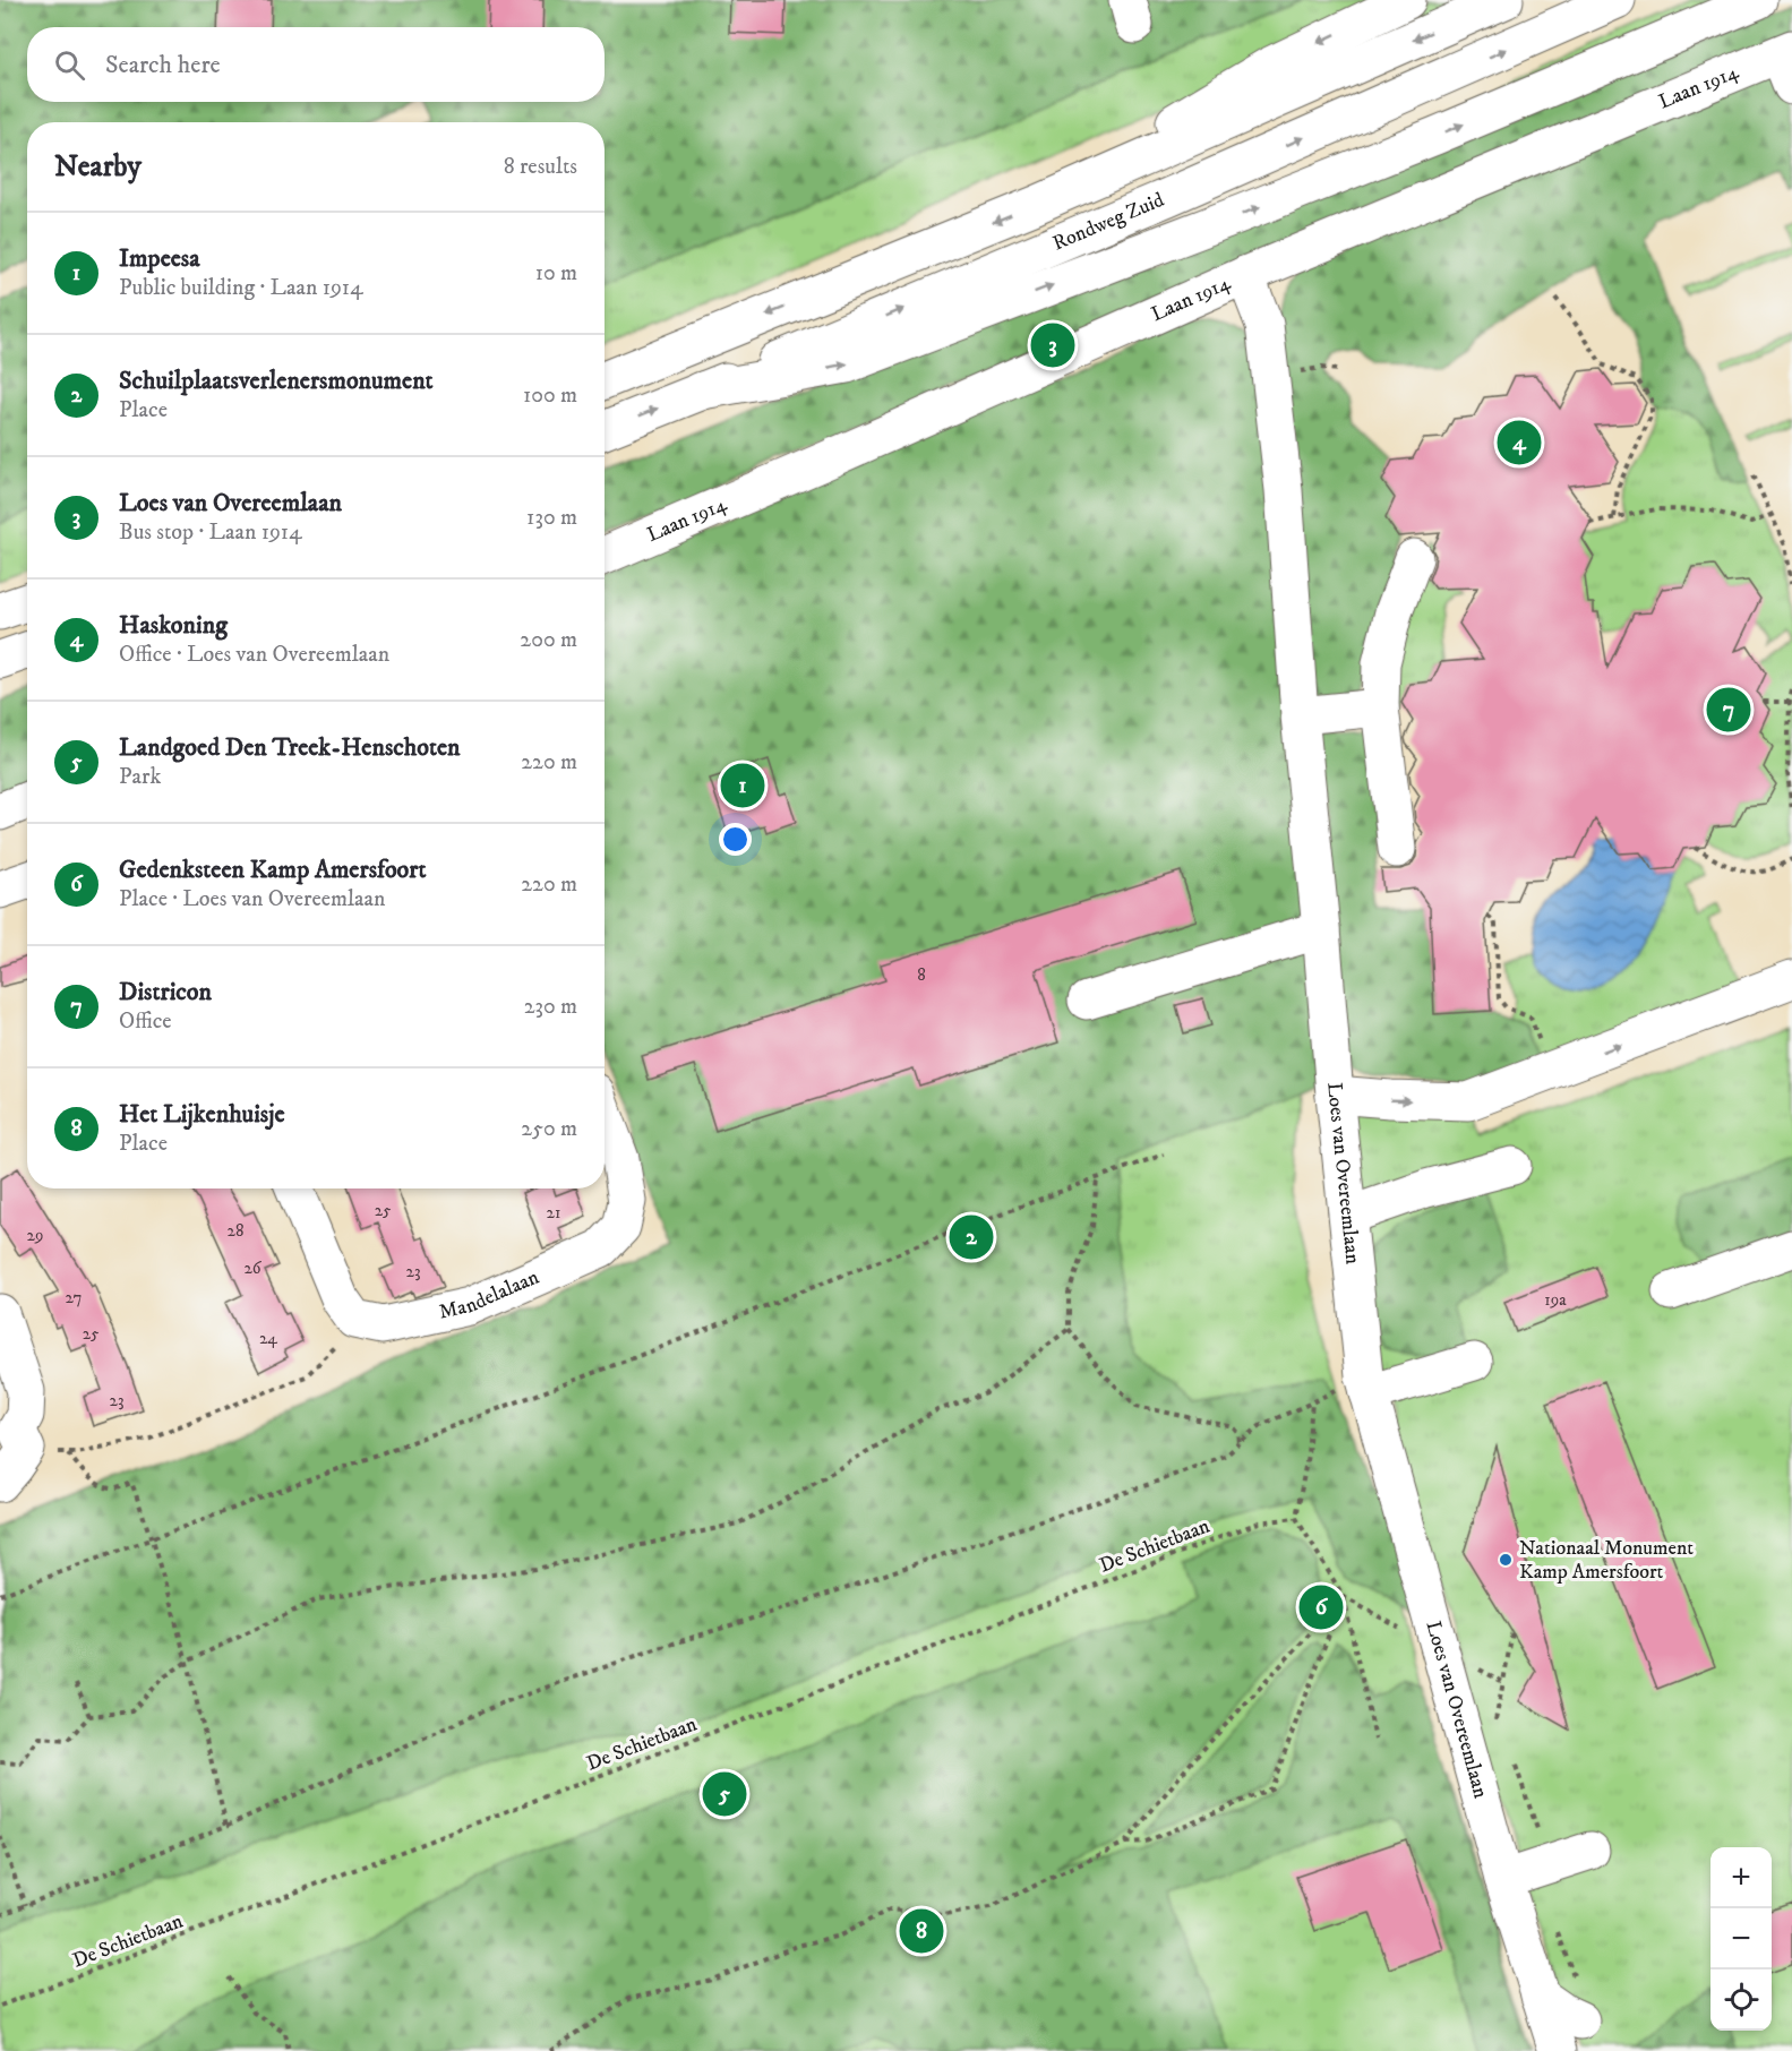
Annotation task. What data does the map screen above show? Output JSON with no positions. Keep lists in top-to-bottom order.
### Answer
{
  "streets": {
    "street": [
      "Laan 1914",
      "Rondweg Zuid",
      "Loes van Overeemlaan",
      "Mandelalaan"
    ],
    "path": ["De Schietbaan"]
  },
  "crossings": [
    ["Laan 1914", "Loes van Overeemlaan"]
  ],
  "places": ["Nationaal Monument Kamp Amersfoort"],
  "house_numbers": [
    "8",
    "25",
    "21",
    "28",
    "29",
    "26",
    "23",
    "27",
    "19a",
    "25",
    "24",
    "23"
  ],
  "page": {
    "search": "Search here",
    "heading": ["Nearby", "8 results"],
    "list": [
      {
        "mark": "1",
        "name": "Impeesa",
        "note": "Public building · Laan 1914",
        "value": "10 m"
      },
      {
        "mark": "2",
        "name": "Schuilplaatsverlenersmonument",
        "note": "Place",
        "value": "100 m"
      },
      {
        "mark": "3",
        "name": "Loes van Overeemlaan",
        "note": "Bus stop · Laan 1914",
        "value": "130 m"
      },
      {
        "mark": "4",
        "name": "Haskoning",
        "note": "Office · Loes van Overeemlaan",
        "value": "200 m"
      },
      {
        "mark": "5",
        "name": "Landgoed Den Treek-Henschoten",
        "note": "Park",
        "value": "220 m"
      },
      {
        "mark": "6",
        "name": "Gedenksteen Kamp Amersfoort",
        "note": "Place · Loes van Overeemlaan",
        "value": "220 m"
      },
      {
        "mark": "7",
        "name": "Districon",
        "note": "Office",
        "value": "230 m"
      },
      {
        "mark": "8",
        "name": "Het Lijkenhuisje",
        "note": "Place",
        "value": "250 m"
      }
    ],
    "pins": [
      "3",
      "4",
      "7",
      "1",
      "2",
      "6",
      "5",
      "8"
    ],
    "map_buttons": ["+", "−"]
  }
}
